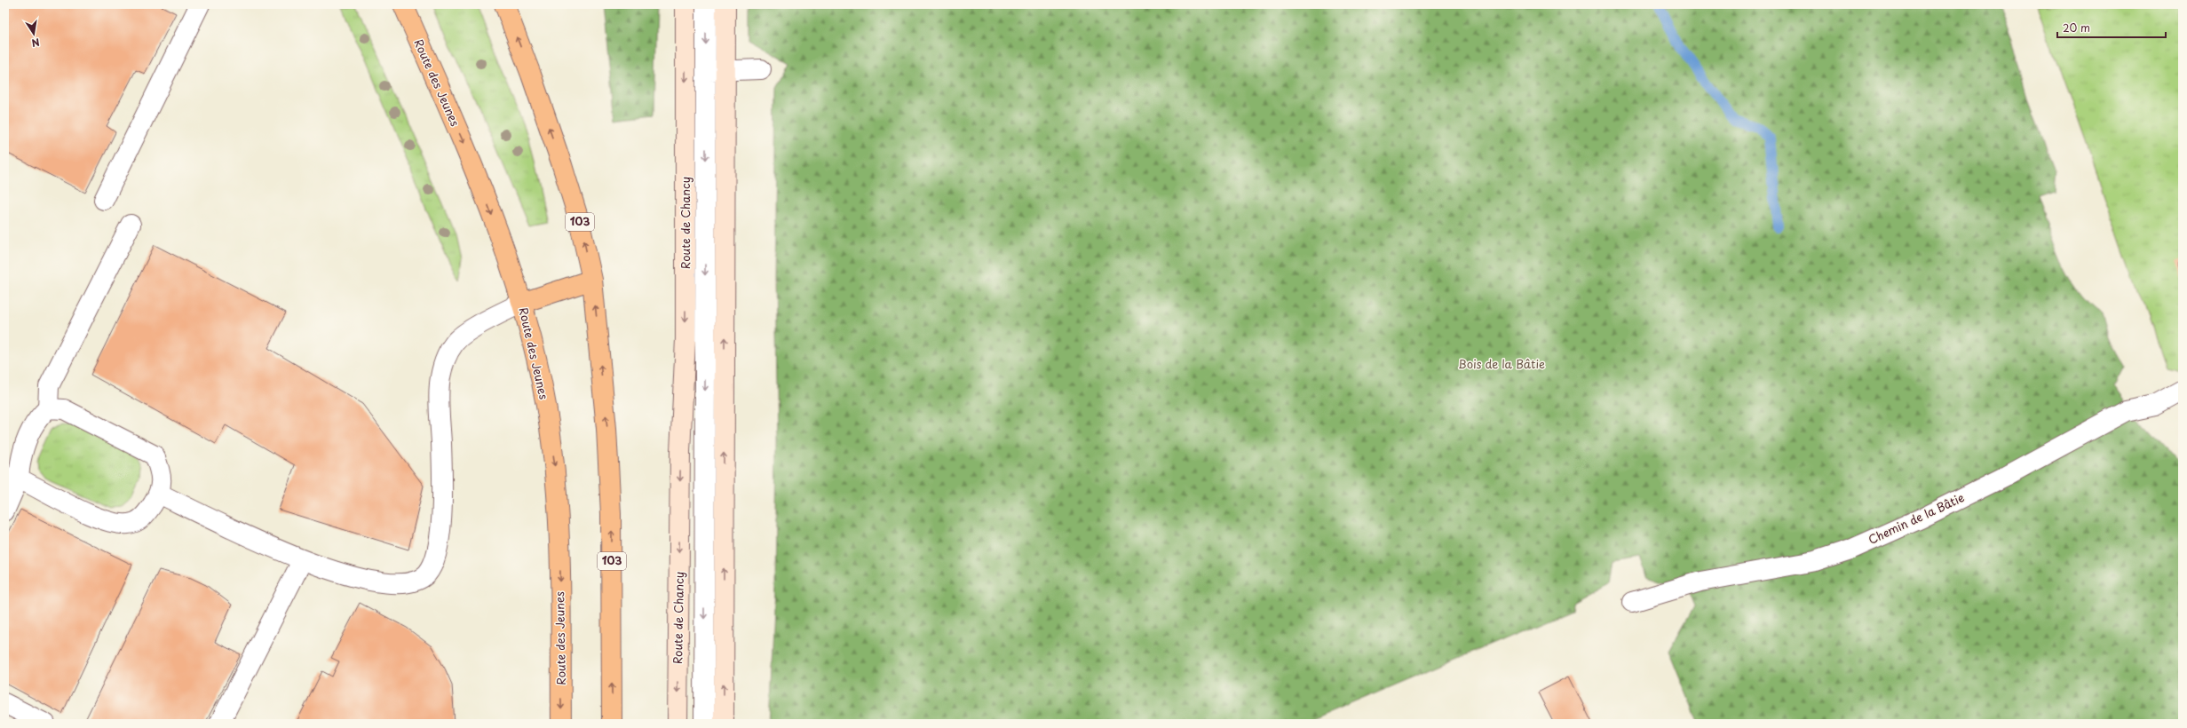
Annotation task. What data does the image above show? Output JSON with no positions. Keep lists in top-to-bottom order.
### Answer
{
  "streets": {
    "main road": ["Route des Jeunes", "103", "Route de Chancy"],
    "street": ["Chemin de la Bâtie"]
  },
  "parks": ["Bois de la Bâtie"],
  "scale_bar": "20 m",
  "north": "bottom"
}
